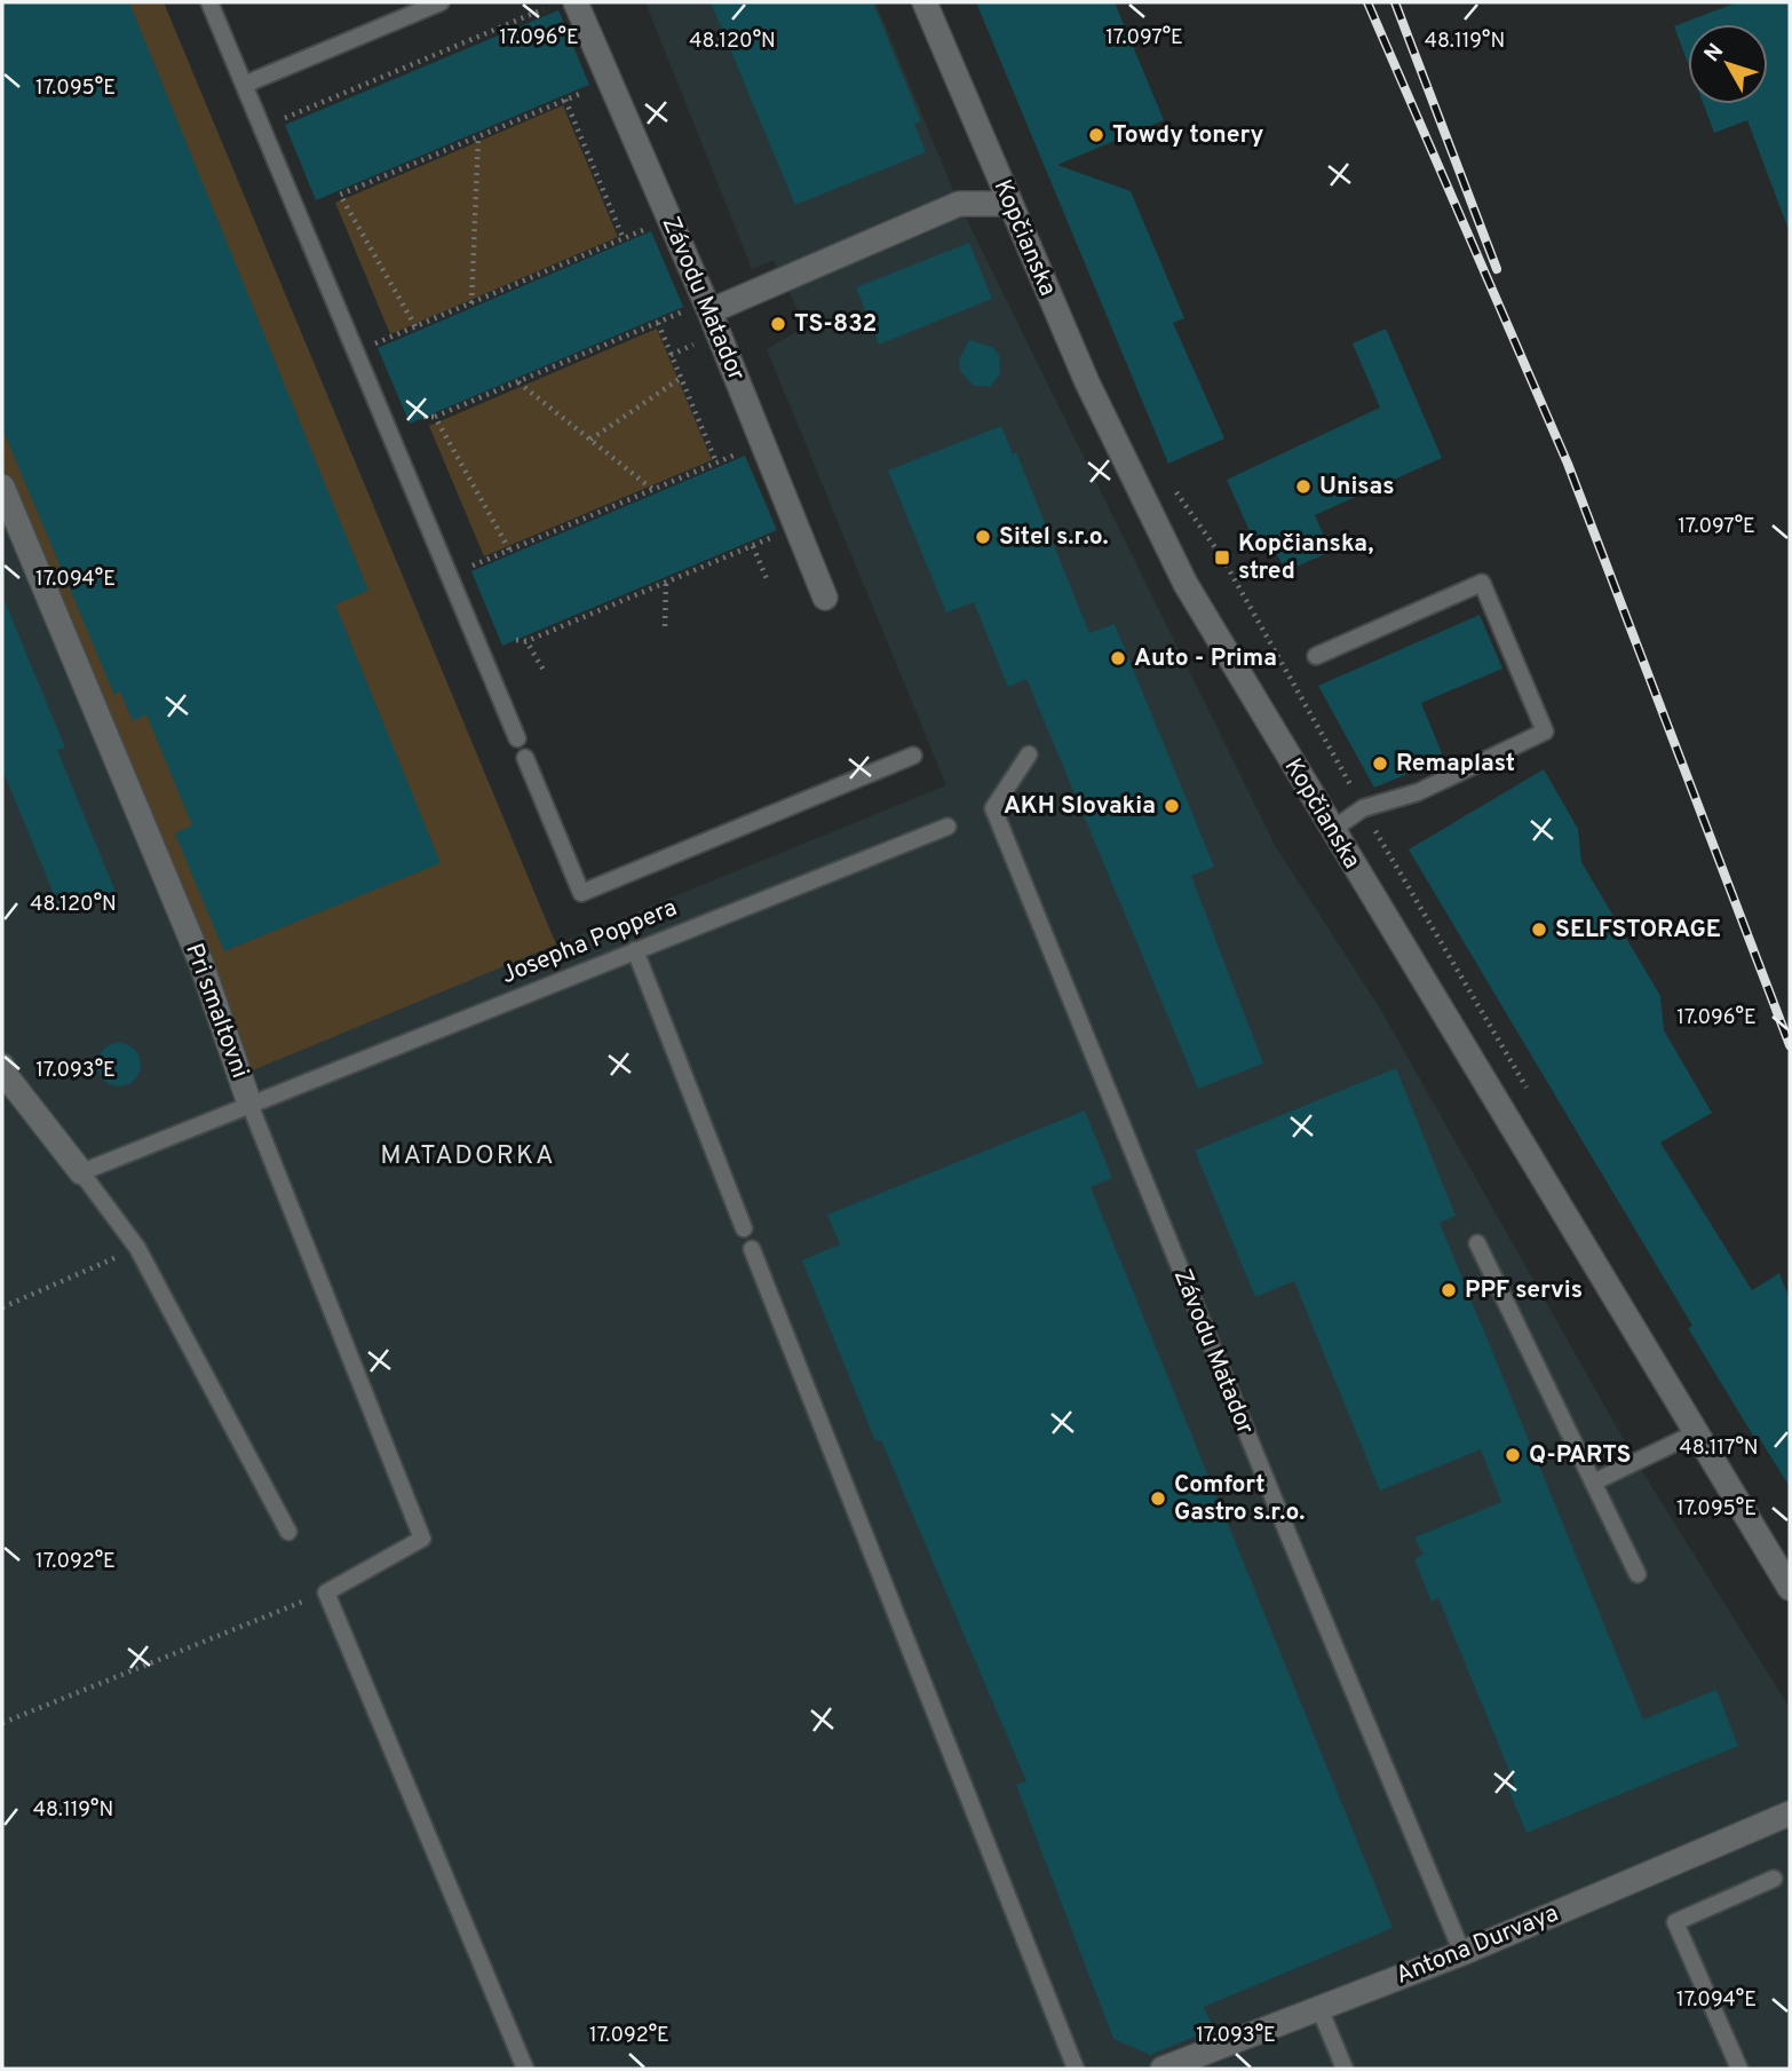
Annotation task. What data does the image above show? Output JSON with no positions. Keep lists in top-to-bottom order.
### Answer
{
  "streets": {
    "street": [
      "Kopčianska",
      "Závodu Matador",
      "Pri smaltovni",
      "Antona Durvaya"
    ],
    "lane": ["Josepha Poppera"]
  },
  "crossings": [
    ["Závodu Matador", "Antona Durvaya"],
    ["Josepha Poppera", "Pri smaltovni"]
  ],
  "districts": ["MATADORKA"],
  "places": {
    "other": [
      "Towdy tonery",
      "TS-832",
      "Unisas",
      "Sitel s.r.o.",
      "Auto - Prima",
      "Remaplast",
      "AKH Slovakia",
      "SELFSTORAGE",
      "PPF servis",
      "Q-PARTS",
      "Comfort Gastro s.r.o."
    ],
    "transit": ["Kopčianska, stred"]
  },
  "north": "top left",
  "coordinates": [
    "17.096°E",
    "17.097°E",
    "48.120°N",
    "48.119°N",
    "17.095°E",
    "17.094°E",
    "17.093°E",
    "48.117°N",
    "17.092°E"
  ]
}
